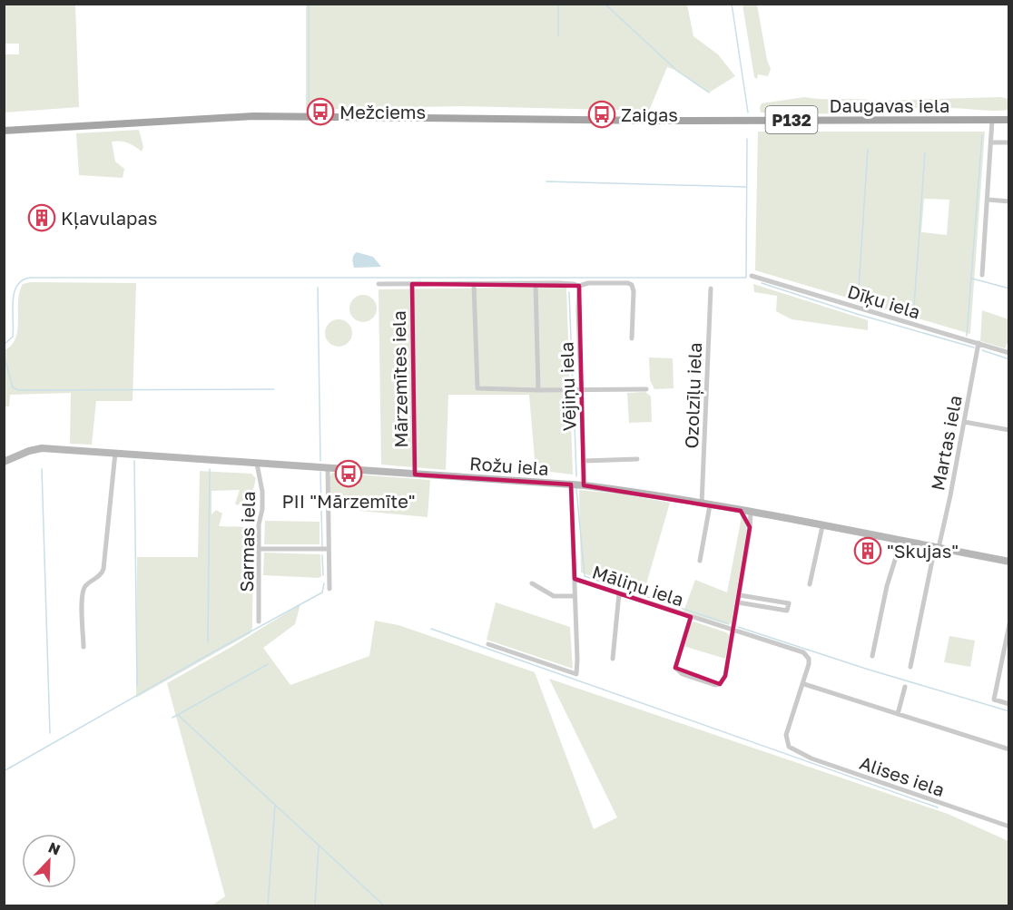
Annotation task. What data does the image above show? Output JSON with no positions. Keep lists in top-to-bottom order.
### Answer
{
  "streets": {
    "main road": ["Daugavas iela", "P132"],
    "street": [
      "Dīķu iela",
      "Mārzemītes iela",
      "Vējiņu iela",
      "Ozolzīļu iela",
      "Martas iela",
      "Rožu iela",
      "Sarmas iela",
      "Māliņu iela",
      "Alises iela"
    ]
  },
  "crossings": [
    ["Dīķu iela", "Martas iela"],
    ["Mārzemītes iela", "Rožu iela"],
    ["Vējiņu iela", "Rožu iela"],
    ["Ozolzīļu iela", "Rožu iela"],
    ["Martas iela", "Rožu iela"],
    ["Rožu iela", "Sarmas iela"],
    ["Rožu iela", "Māliņu iela"],
    ["Māliņu iela", "Alises iela"]
  ],
  "places": {
    "bus stop": ["Mežciems", "Zaigas", "PII \"Mārzemīte\""],
    "building": ["Kļavulapas", "\"Skujas\""]
  },
  "north": "top right"
}
